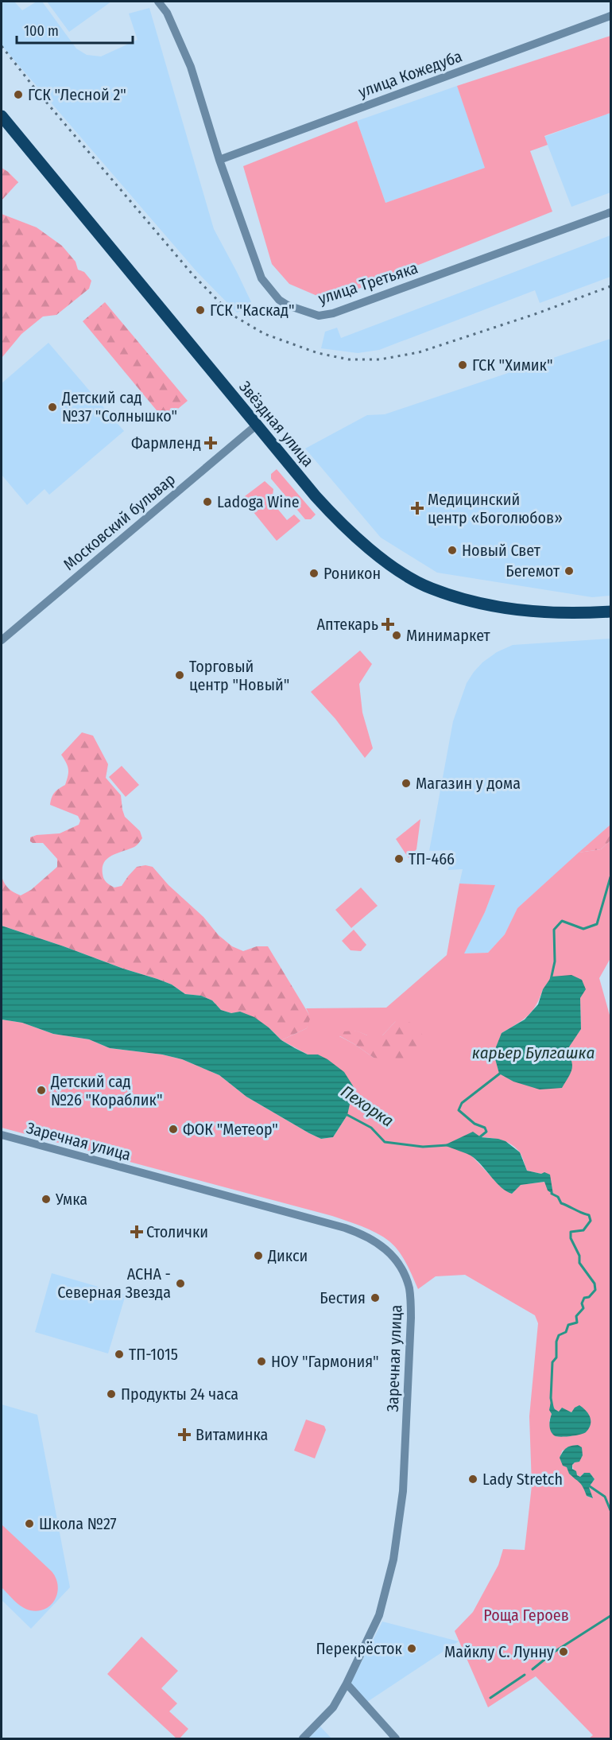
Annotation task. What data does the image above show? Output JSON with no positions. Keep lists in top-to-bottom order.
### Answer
{
  "streets": {
    "main road": ["Звёздная улица"],
    "street": [
      "улица Кожедуба",
      "улица Третьяка",
      "Московский бульвар",
      "Заречная улица"
    ]
  },
  "crossings": [
    ["улица Кожедуба", "улица Третьяка"],
    ["Звёздная улица", "Московский бульвар"]
  ],
  "water": ["карьер Булгашка", "Пехорка"],
  "parks": ["Роща Героев"],
  "places": {
    "other": [
      "ГСК \"Лесной 2\"",
      "ГСК \"Каскад\"",
      "ГСК \"Химик\"",
      "Детский сад №37 \"Солнышко\"",
      "Ladoga Wine",
      "Новый Свет",
      "Бегемот",
      "Роникон",
      "Минимаркет",
      "Торговый центр \"Новый\"",
      "Магазин у дома",
      "ТП-466",
      "Детский сад №26 \"Кораблик\"",
      "ФОК \"Метеор\"",
      "Умка",
      "Дикси",
      "АСНА - Северная Звезда",
      "Бестия",
      "ТП-1015",
      "НОУ \"Гармония\"",
      "Продукты 24 часа",
      "Lady Stretch",
      "Школа №27",
      "Перекрёсток",
      "Майклу С. Лунну"
    ],
    "health": [
      "Фармленд",
      "Медицинский центр «Боголюбов»",
      "Аптекарь",
      "Столички",
      "Витаминка"
    ]
  },
  "scale_bar": "100 m"
}
